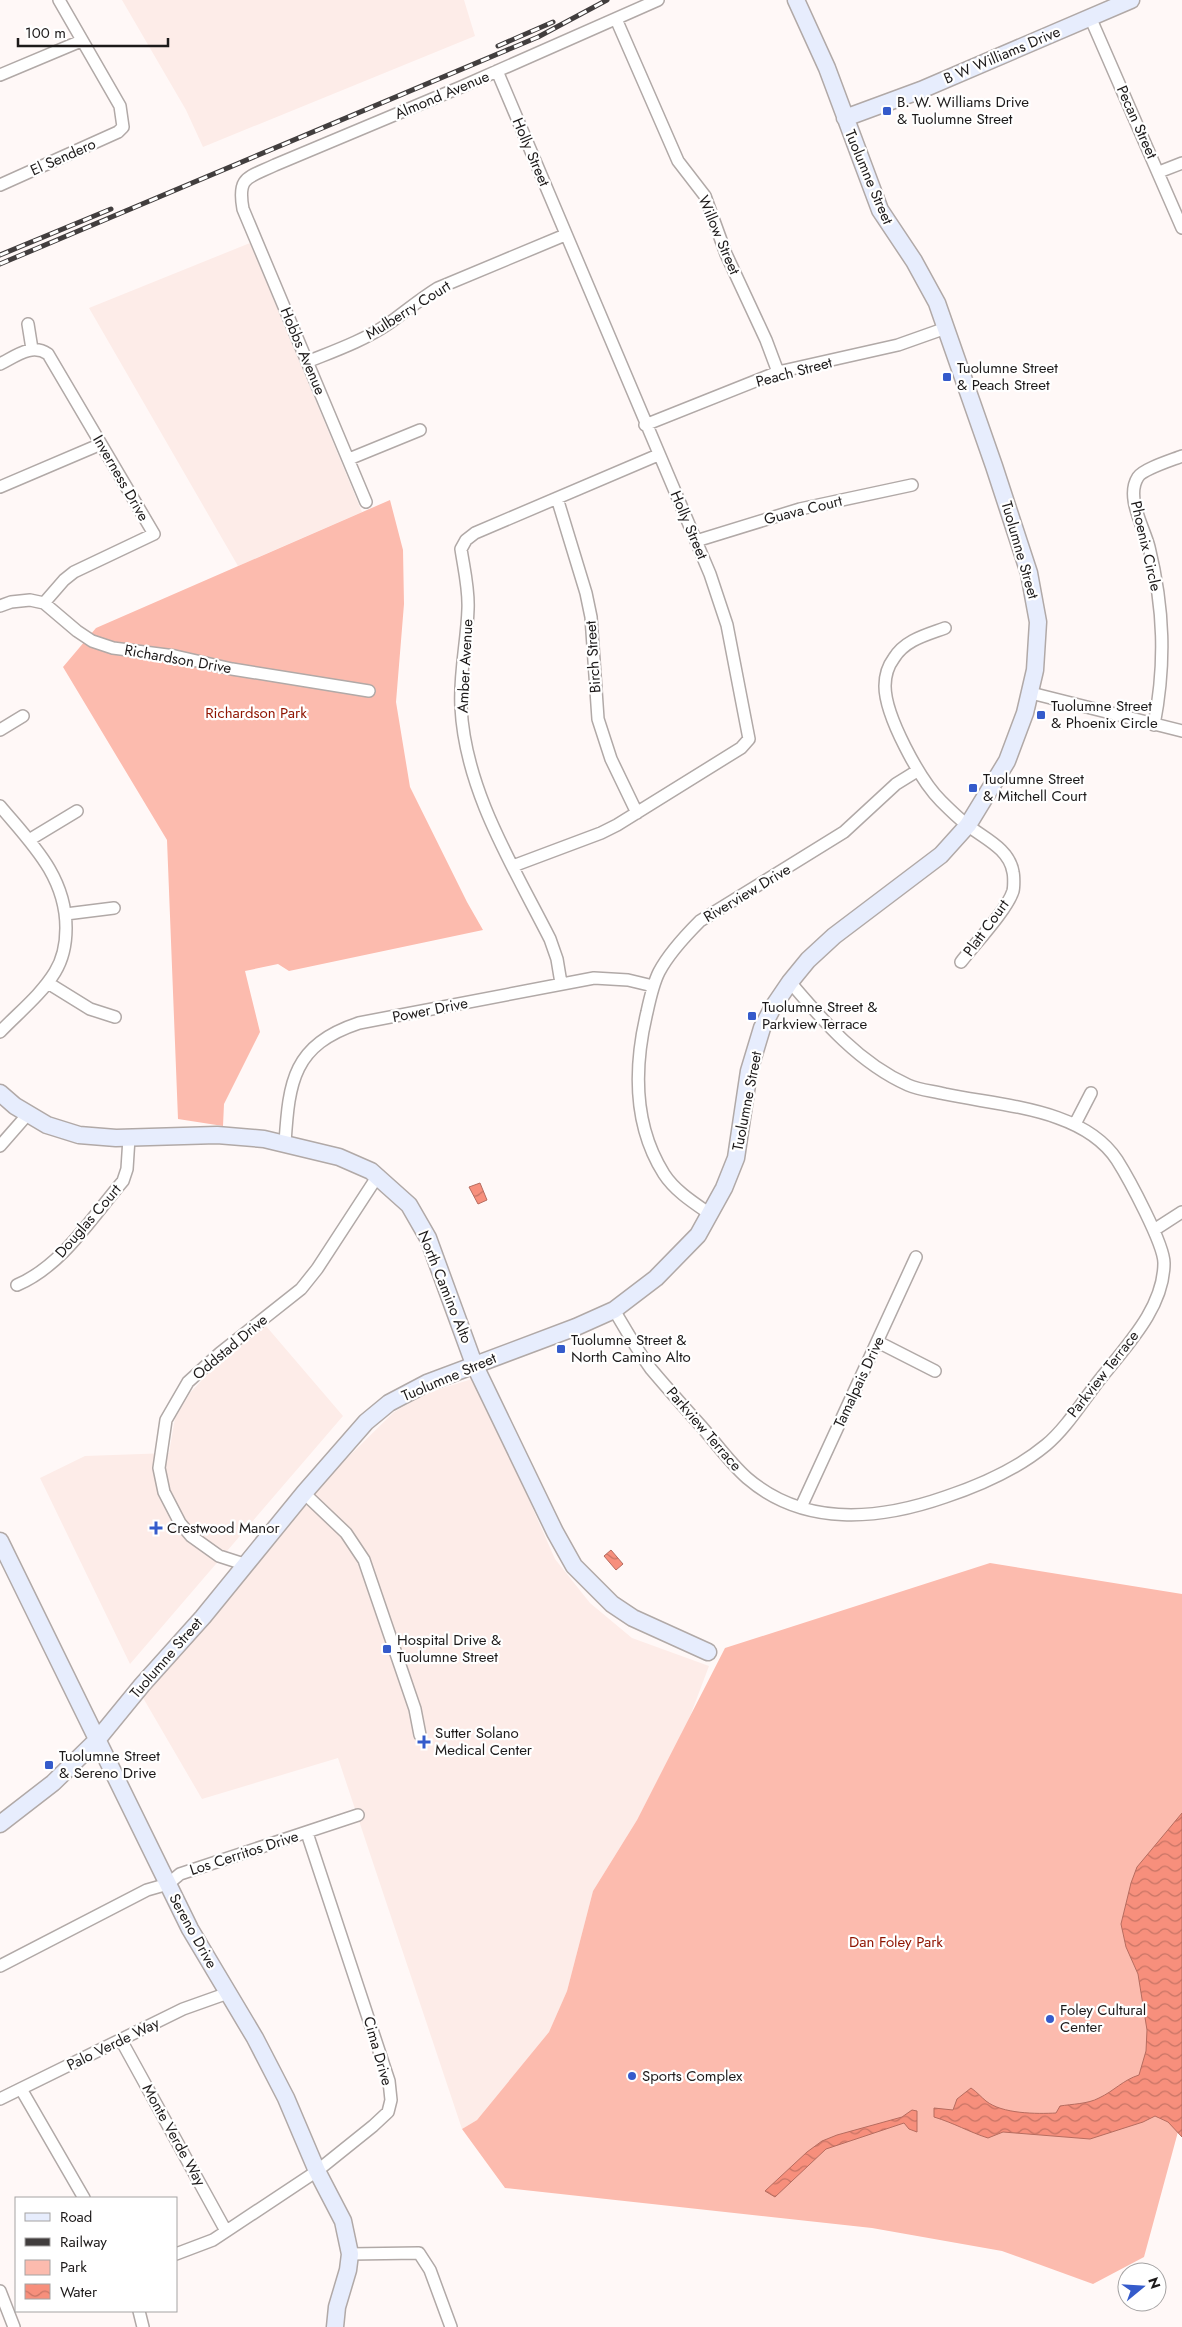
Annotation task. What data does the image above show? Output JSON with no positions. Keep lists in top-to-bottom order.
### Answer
{
  "streets": {
    "main road": [
      "B W Williams Drive",
      "Tuolumne Street",
      "North Camino Alto",
      "Sereno Drive"
    ],
    "street": [
      "Almond Avenue",
      "Pecan Street",
      "Holly Street",
      "El Sendero",
      "Willow Street",
      "Mulberry Court",
      "Hobbs Avenue",
      "Peach Street",
      "Inverness Drive",
      "Guava Court",
      "Phoenix Circle",
      "Birch Street",
      "Richardson Drive",
      "Amber Avenue",
      "Riverview Drive",
      "Platt Court",
      "Power Drive",
      "Douglas Court",
      "Oddstad Drive",
      "Parkview Terrace",
      "Tamalpais Drive",
      "Los Cerritos Drive",
      "Palo Verde Way",
      "Cima Drive",
      "Monte Verde Way"
    ]
  },
  "crossings": [
    ["B W Williams Drive", "Pecan Street"],
    ["B W Williams Drive", "Tuolumne Street"],
    ["Almond Avenue", "Holly Street"],
    ["Almond Avenue", "Willow Street"],
    ["Almond Avenue", "Hobbs Avenue"],
    ["Holly Street", "Mulberry Court"],
    ["Holly Street", "Peach Street"],
    ["Holly Street", "Guava Court"],
    ["Holly Street", "Birch Street"],
    ["Holly Street", "Amber Avenue"],
    ["Tuolumne Street", "Peach Street"],
    ["Tuolumne Street", "Riverview Drive"],
    ["Tuolumne Street", "Platt Court"],
    ["Tuolumne Street", "North Camino Alto"],
    ["Tuolumne Street", "Oddstad Drive"],
    ["Tuolumne Street", "Parkview Terrace"],
    ["Tuolumne Street", "Sereno Drive"],
    ["Willow Street", "Peach Street"],
    ["Mulberry Court", "Hobbs Avenue"],
    ["Inverness Drive", "Richardson Drive"],
    ["Birch Street", "Amber Avenue"],
    ["Amber Avenue", "Power Drive"],
    ["Riverview Drive", "Platt Court"],
    ["Riverview Drive", "Power Drive"],
    ["Power Drive", "North Camino Alto"],
    ["Douglas Court", "North Camino Alto"],
    ["North Camino Alto", "Oddstad Drive"],
    ["Parkview Terrace", "Tamalpais Drive"],
    ["Los Cerritos Drive", "Sereno Drive"],
    ["Los Cerritos Drive", "Cima Drive"],
    ["Sereno Drive", "Palo Verde Way"],
    ["Sereno Drive", "Cima Drive"],
    ["Palo Verde Way", "Monte Verde Way"],
    ["Cima Drive", "Monte Verde Way"]
  ],
  "parks": ["Richardson Park", "Dan Foley Park"],
  "places": {
    "transit": [
      "B. W. Williams Drive & Tuolumne Street",
      "Tuolumne Street & Peach Street",
      "Tuolumne Street & Phoenix Circle",
      "Tuolumne Street & Mitchell Court",
      "Tuolumne Street & Parkview Terrace",
      "Tuolumne Street & North Camino Alto",
      "Hospital Drive & Tuolumne Street",
      "Tuolumne Street & Sereno Drive"
    ],
    "health": ["Crestwood Manor", "Sutter Solano Medical Center"],
    "other": ["Foley Cultural Center", "Sports Complex"]
  },
  "legend": [
    "Road",
    "Railway",
    "Park",
    "Water"
  ],
  "scale_bar": "100 m",
  "north": "right"
}
